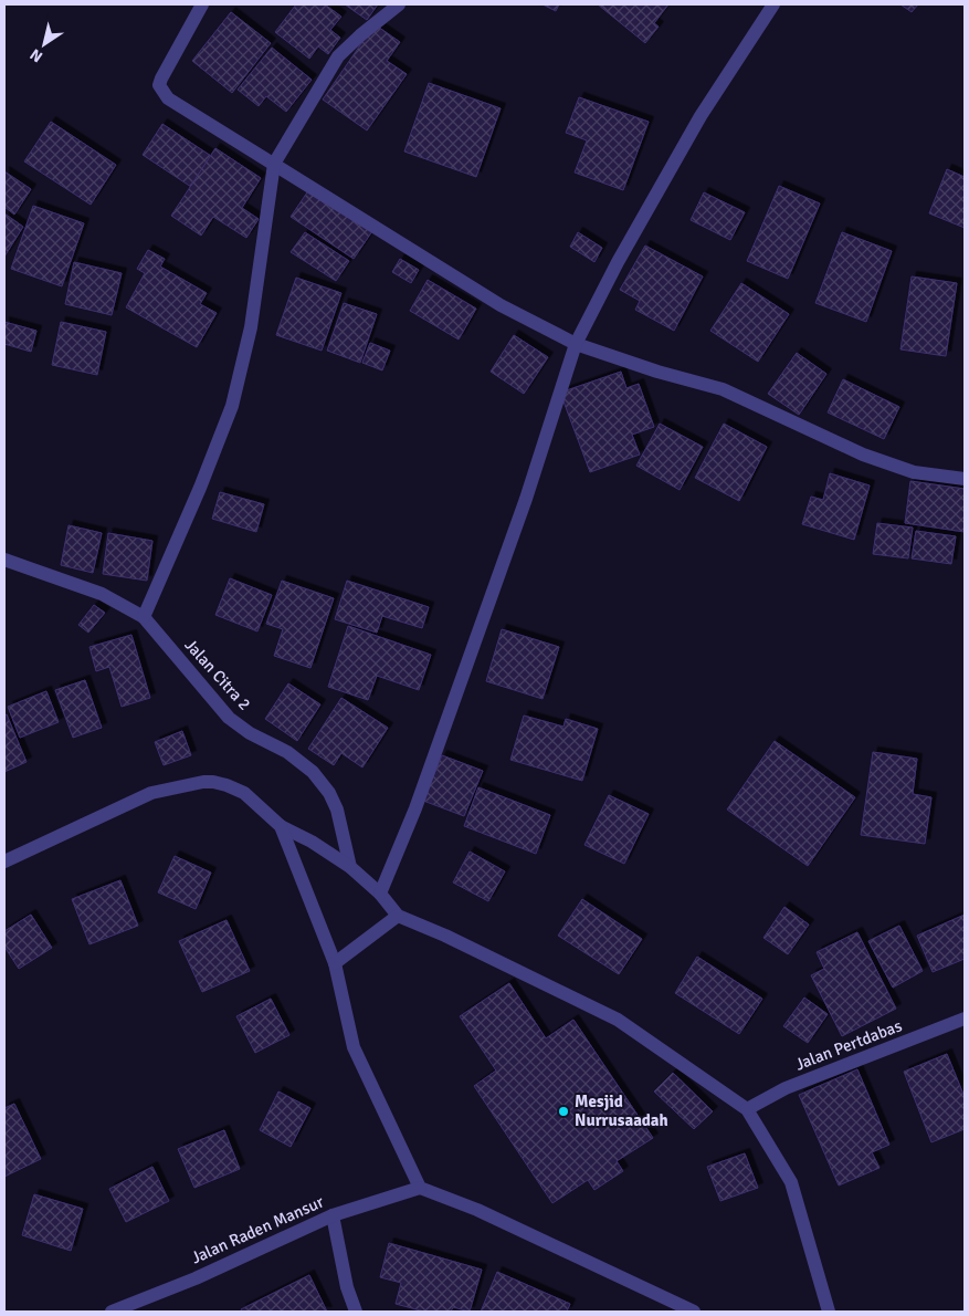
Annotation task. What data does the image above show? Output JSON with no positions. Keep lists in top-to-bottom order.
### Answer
{
  "streets": {
    "street": ["Jalan Citra 2", "Jalan Pertdabas", "Jalan Raden Mansur"]
  },
  "places": ["Mesjid Nurrusaadah"],
  "north": "bottom left"
}
